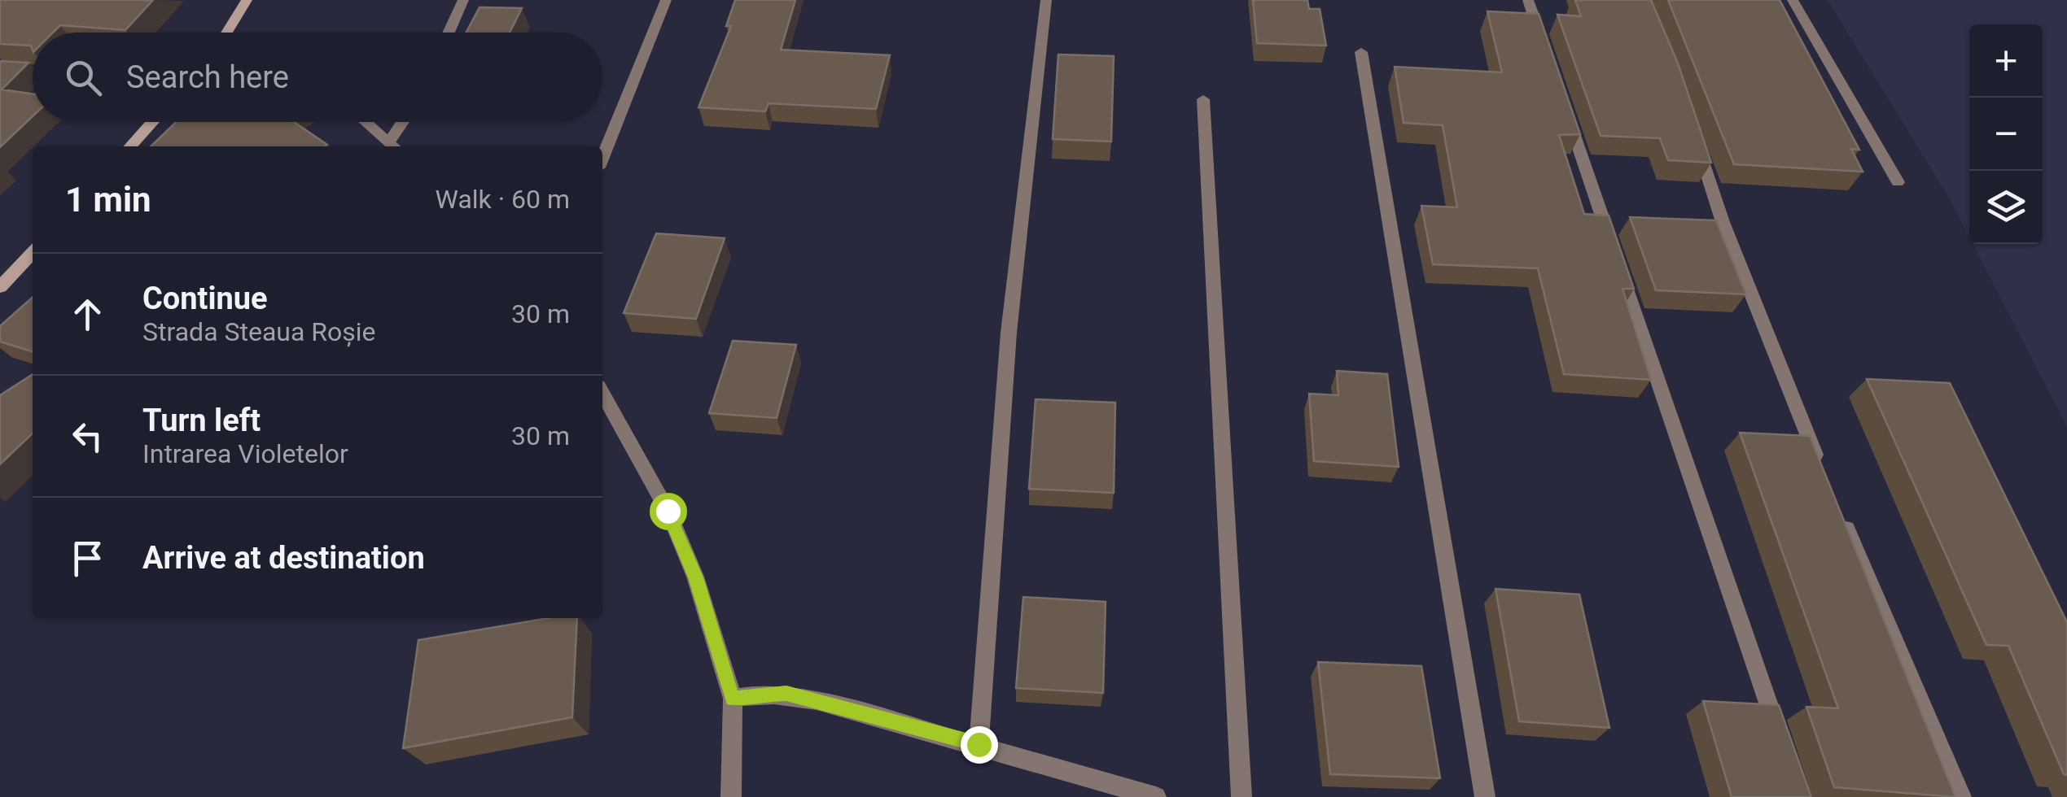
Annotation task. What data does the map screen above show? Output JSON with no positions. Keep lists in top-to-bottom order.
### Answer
{
  "page": {
    "map_buttons": ["+", "−"],
    "search": "Search here",
    "heading": ["1 min", "Walk · 60 m"],
    "list": [
      ["Continue", "Strada Steaua Roșie", "30 m"],
      ["Turn left", "Intrarea Violetelor", "30 m"],
      "Arrive at destination"
    ]
  }
}
